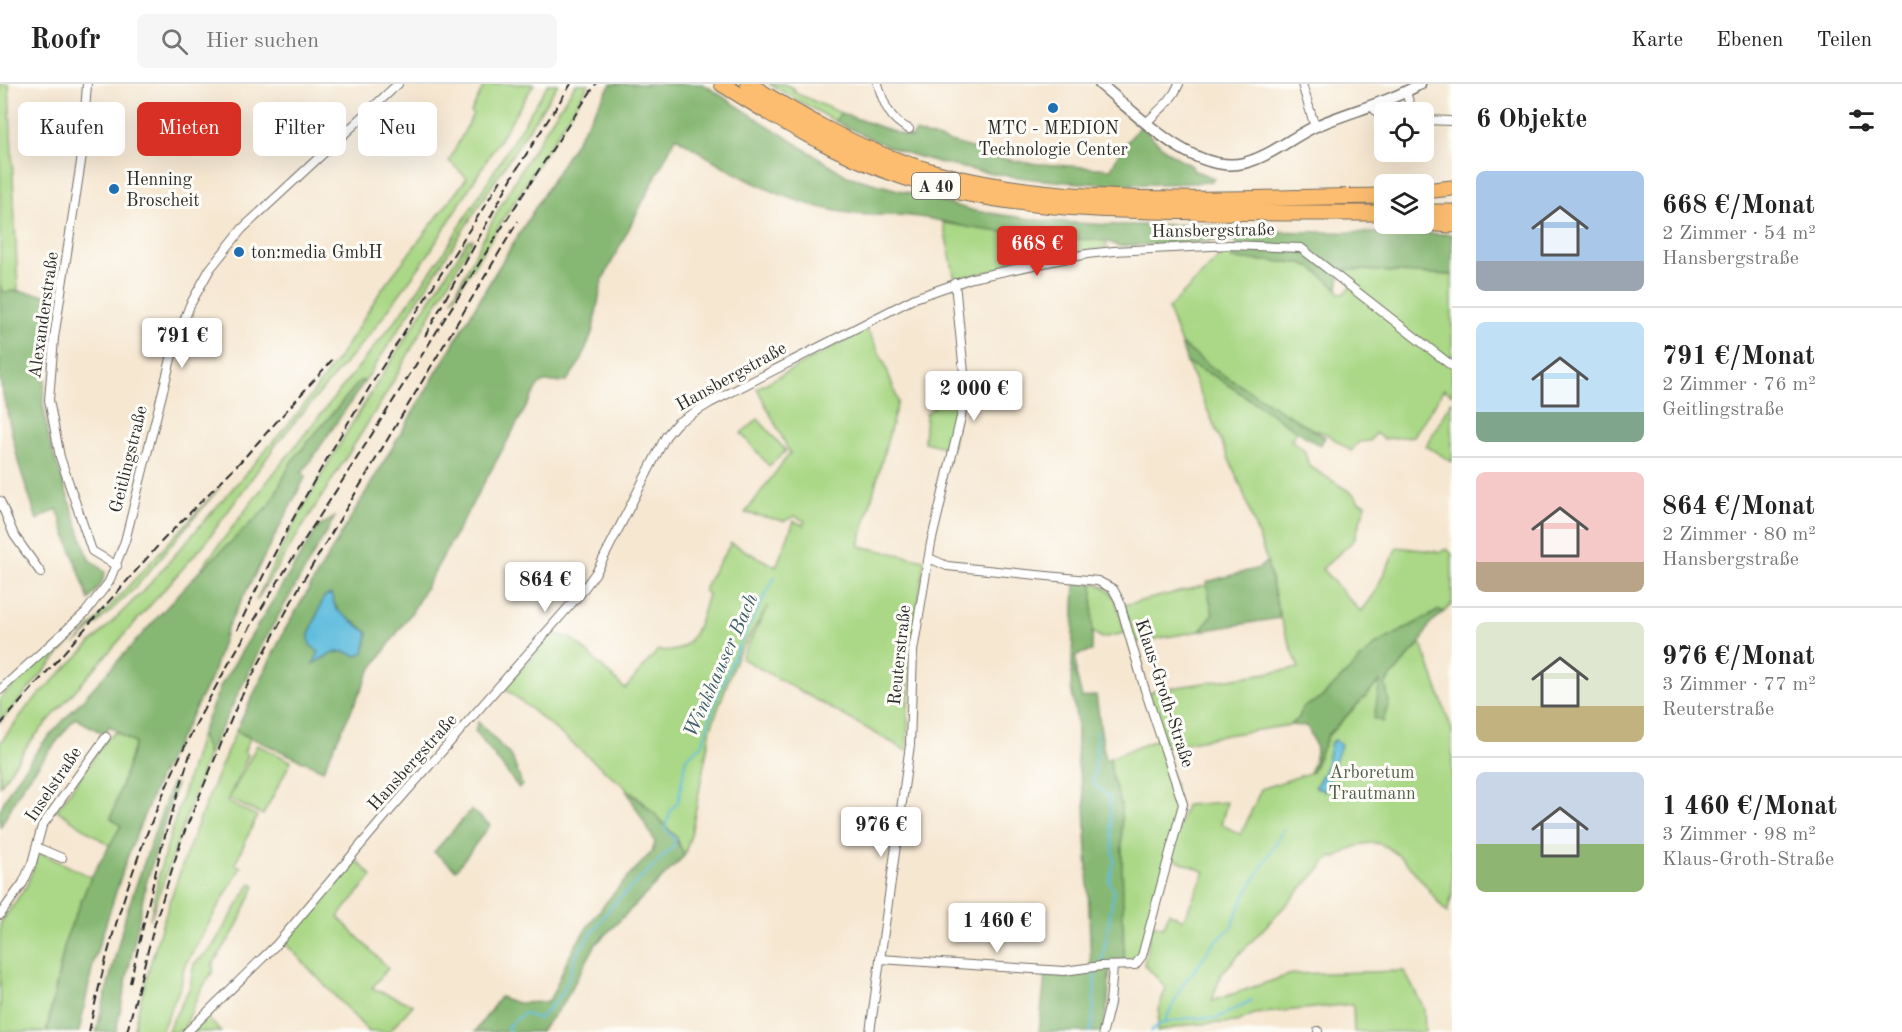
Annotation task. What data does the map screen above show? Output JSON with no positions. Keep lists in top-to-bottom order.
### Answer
{
  "streets": {
    "highway": ["A 40"],
    "street": [
      "Hansbergstraße",
      "Alexanderstraße",
      "Geitlingstraße",
      "Reuterstraße",
      "Klaus-Groth-Straße",
      "Inselstraße"
    ]
  },
  "crossings": [
    ["Hansbergstraße", "Reuterstraße"],
    ["Alexanderstraße", "Geitlingstraße"],
    ["Reuterstraße", "Klaus-Groth-Straße"]
  ],
  "water": ["Winkhauser Bach"],
  "parks": ["Arboretum Trautmann"],
  "places": ["MTC - MEDION Technologie Center", "Henning Broscheit", "ton:media GmbH"],
  "page": {
    "header": "Roofr",
    "search": "Hier suchen",
    "nav": ["Karte", "Ebenen", "Teilen"],
    "heading": "6 Objekte",
    "chip": [
      "Kaufen",
      "Mieten",
      "Filter",
      "Neu"
    ],
    "list": [
      {
        "name": "668 €/Monat",
        "note": "2 Zimmer · 54 m² · Hansbergstraße"
      },
      {
        "name": "791 €/Monat",
        "note": "2 Zimmer · 76 m² · Geitlingstraße"
      },
      {
        "name": "864 €/Monat",
        "note": "2 Zimmer · 80 m² · Hansbergstraße"
      },
      {
        "name": "976 €/Monat",
        "note": "3 Zimmer · 77 m² · Reuterstraße"
      },
      {
        "name": "1 460 €/Monat",
        "note": "3 Zimmer · 98 m² · Klaus-Groth-Straße"
      }
    ],
    "price": [
      "668 €",
      "791 €",
      "2 000 €",
      "864 €",
      "976 €",
      "1 460 €"
    ]
  }
}
